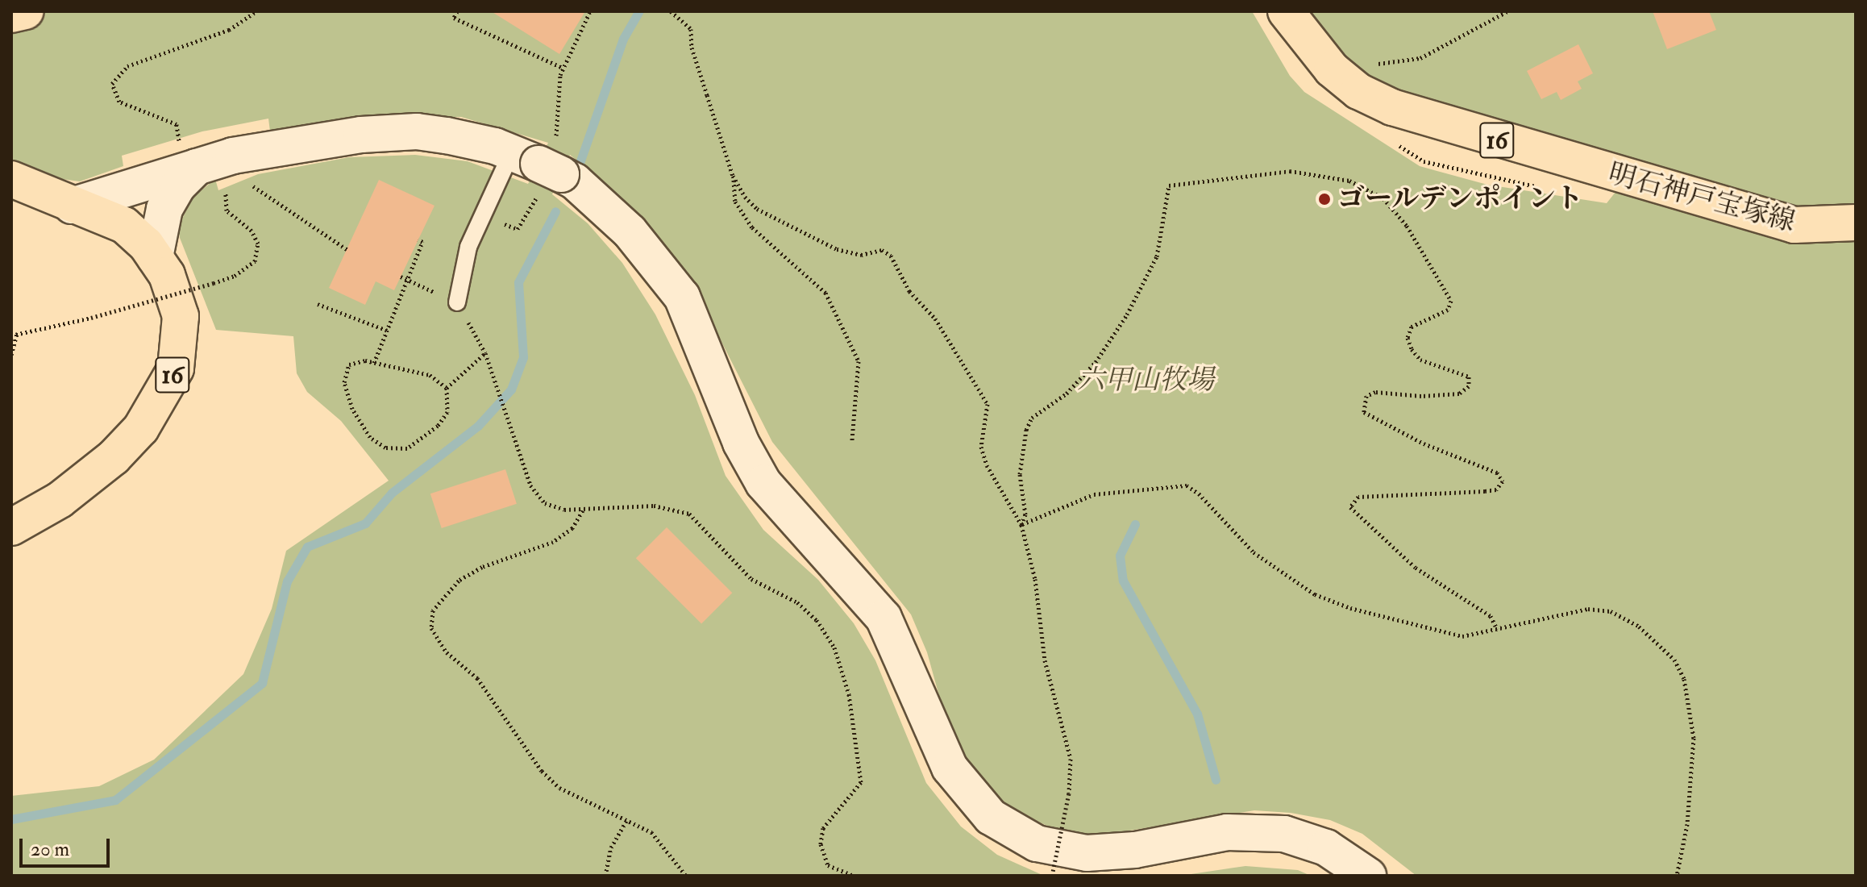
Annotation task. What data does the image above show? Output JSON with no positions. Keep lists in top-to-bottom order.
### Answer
{
  "streets": {
    "main road": ["16", "明石神戸宝塚線"]
  },
  "parks": ["六甲山牧場"],
  "places": ["ゴールデンポイント"],
  "scale_bar": "20 m"
}
